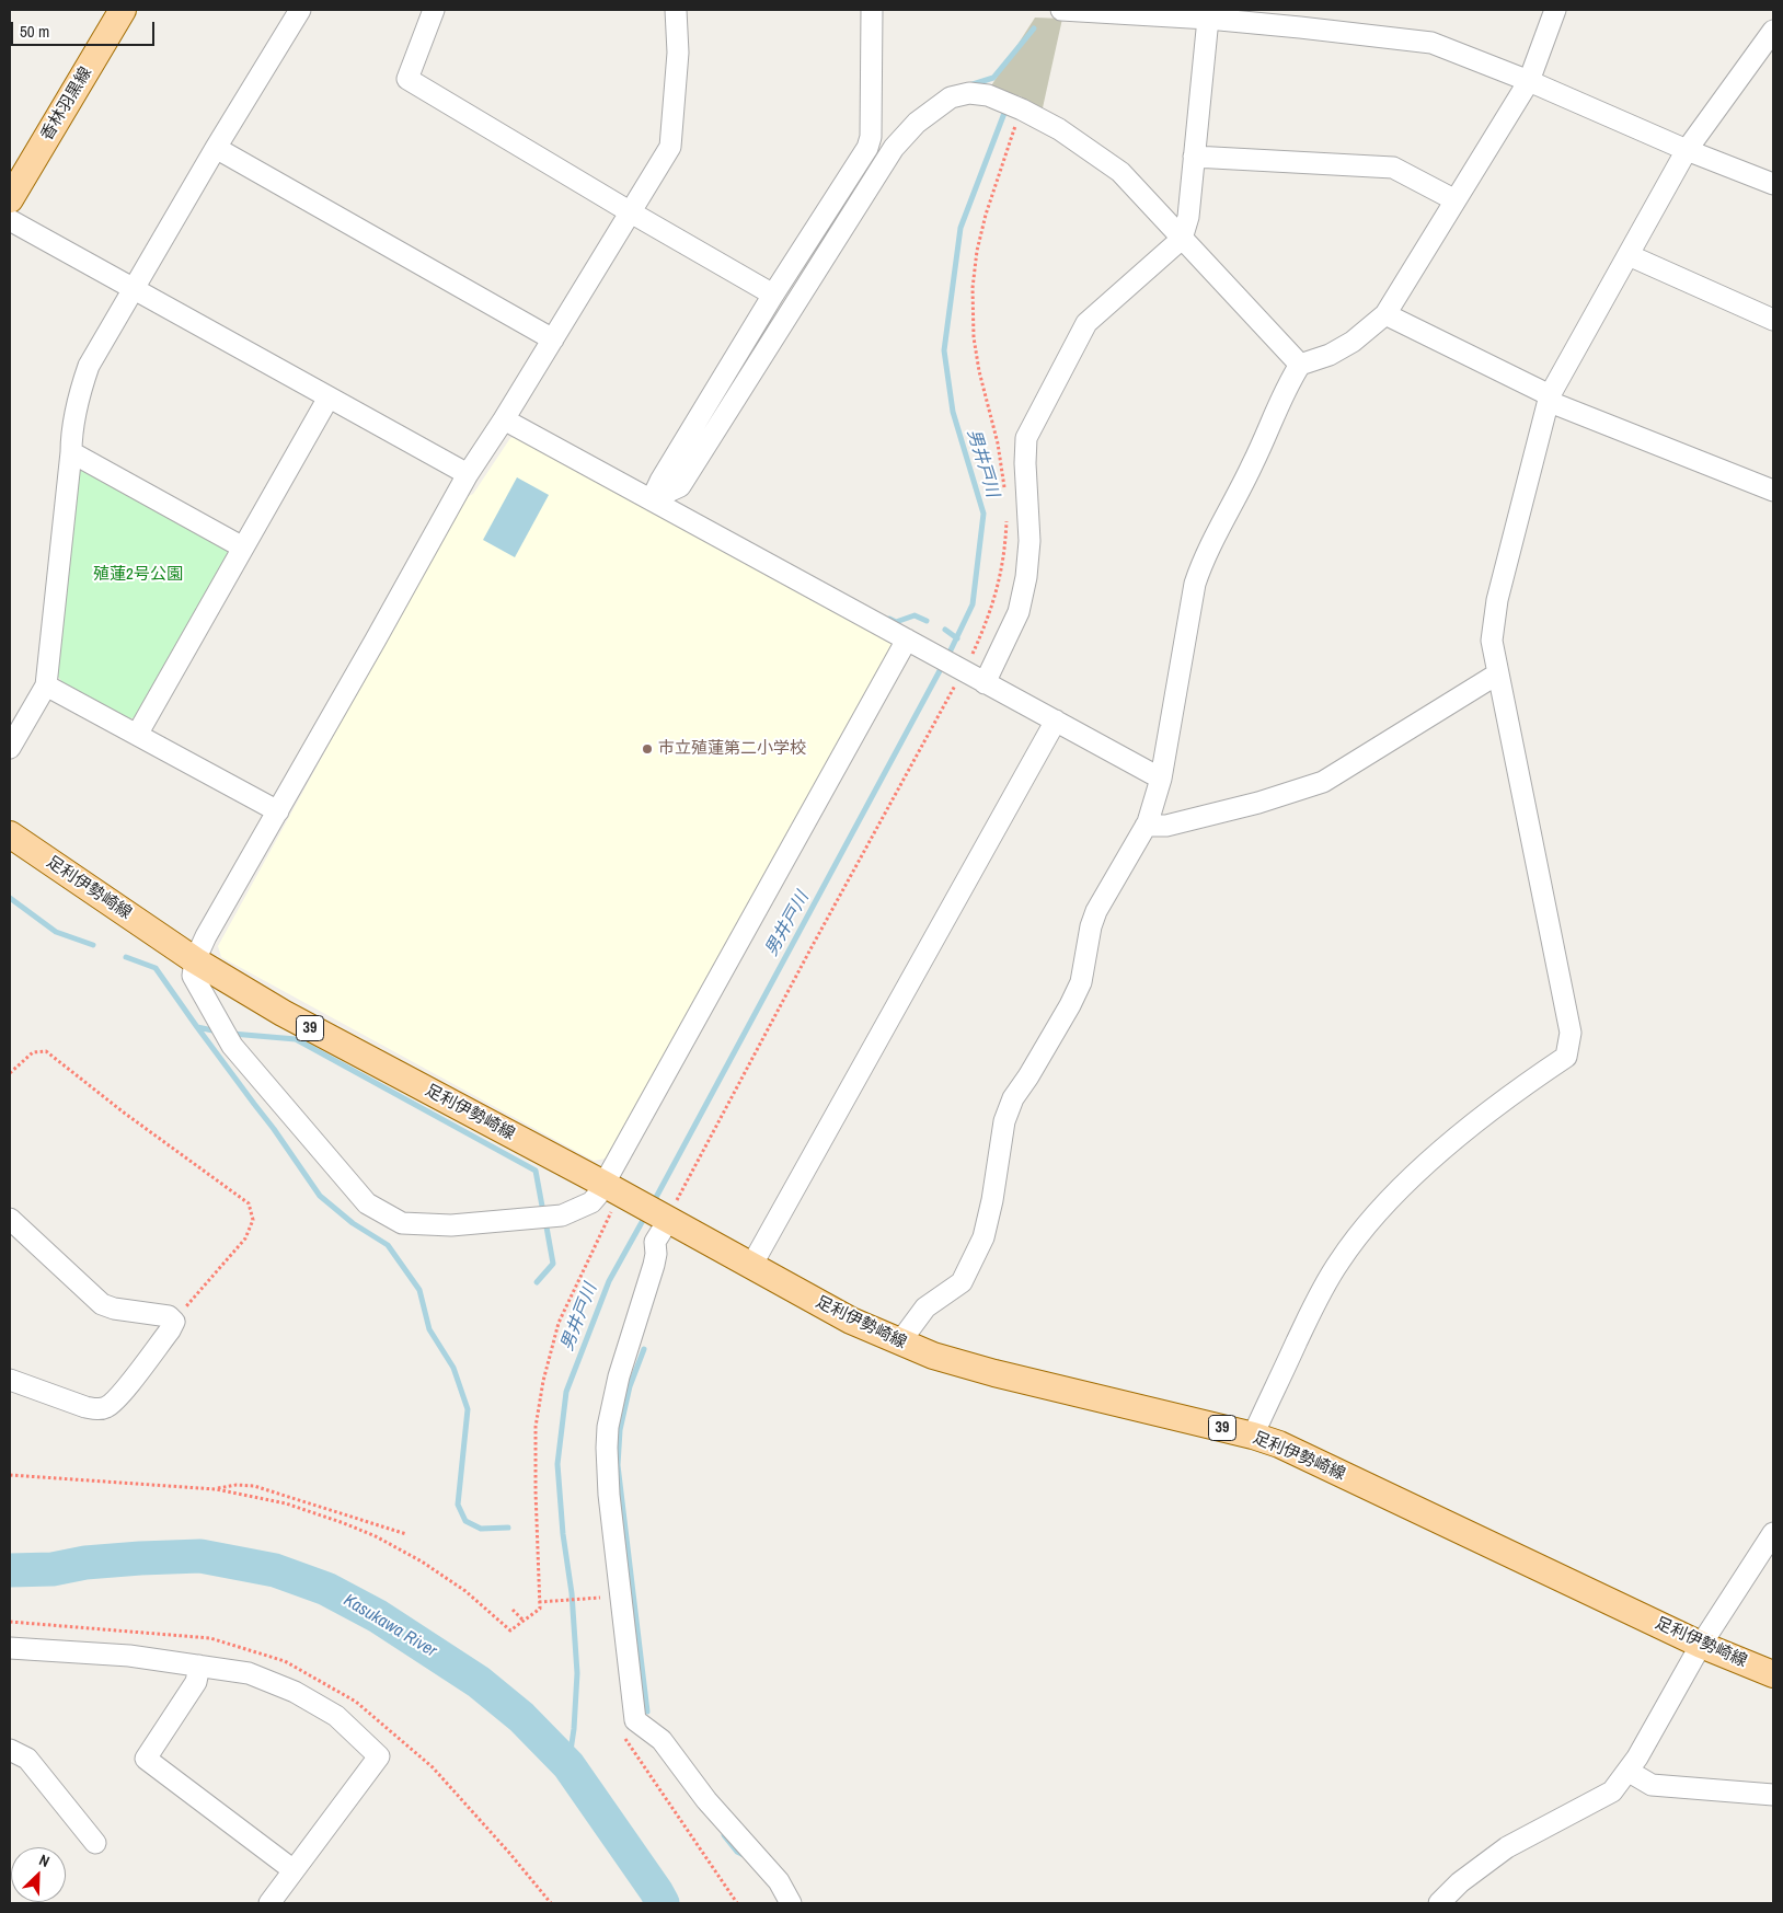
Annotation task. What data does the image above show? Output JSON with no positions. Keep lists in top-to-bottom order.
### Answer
{
  "streets": {
    "main road": ["香林羽黒線", "足利伊勢崎線", "39"]
  },
  "water": ["男井戸川", "Kasukawa River"],
  "parks": ["殖蓮2号公園"],
  "places": ["市立殖蓮第二小学校"],
  "scale_bar": "50 m",
  "north": "top right"
}
